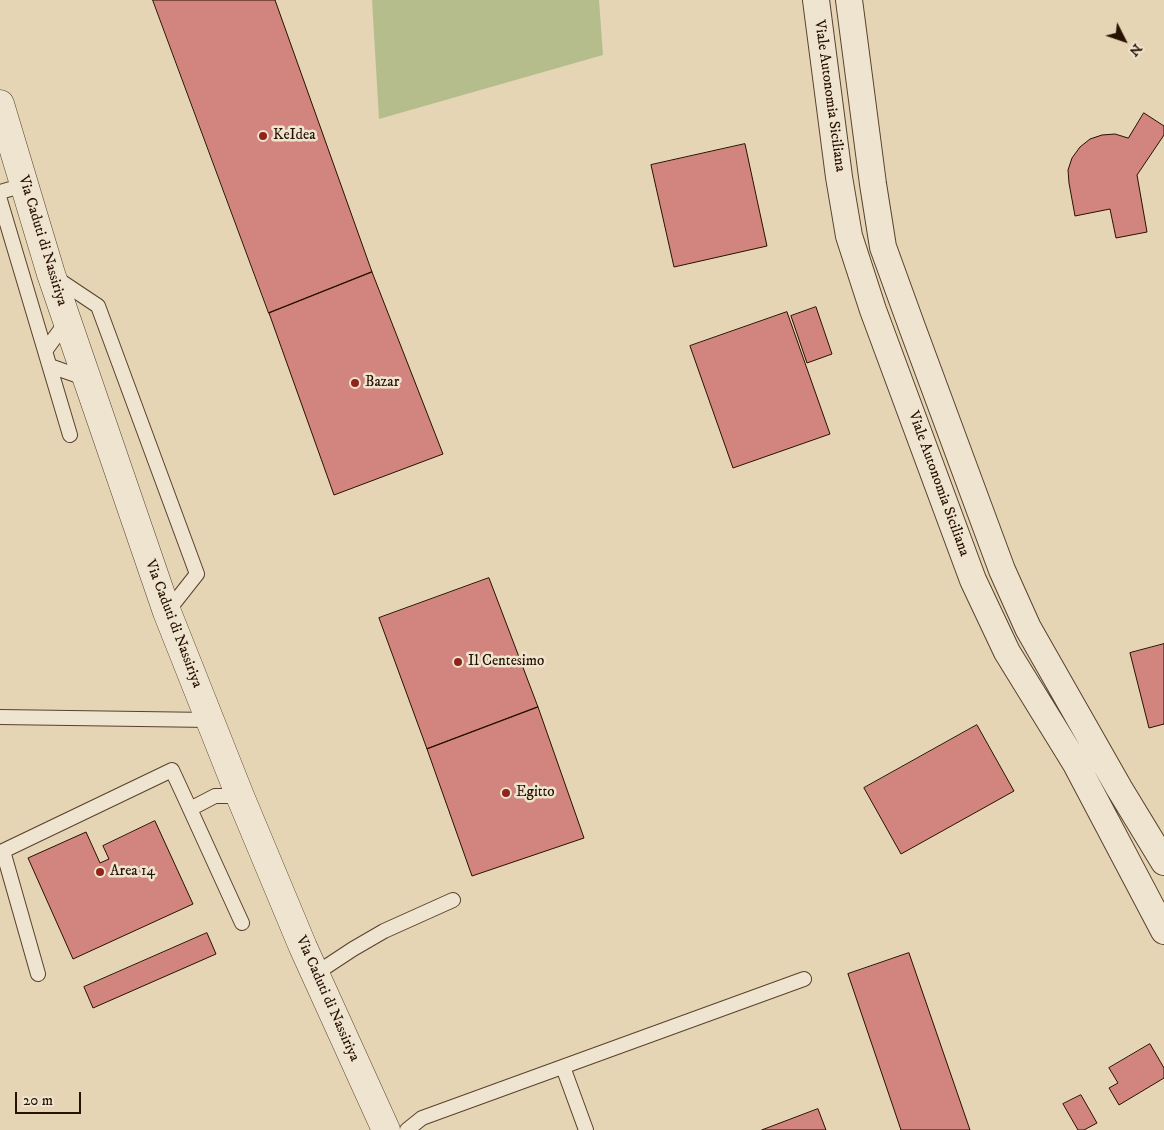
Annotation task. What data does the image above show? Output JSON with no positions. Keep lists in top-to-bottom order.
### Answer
{
  "streets": {
    "street": ["Viale Autonomia Siciliana", "Via Caduti di Nassiriya"]
  },
  "places": [
    "KeIdea",
    "Bazar",
    "Il Centesimo",
    "Egitto",
    "Area 14"
  ],
  "scale_bar": "20 m",
  "north": "bottom right"
}
